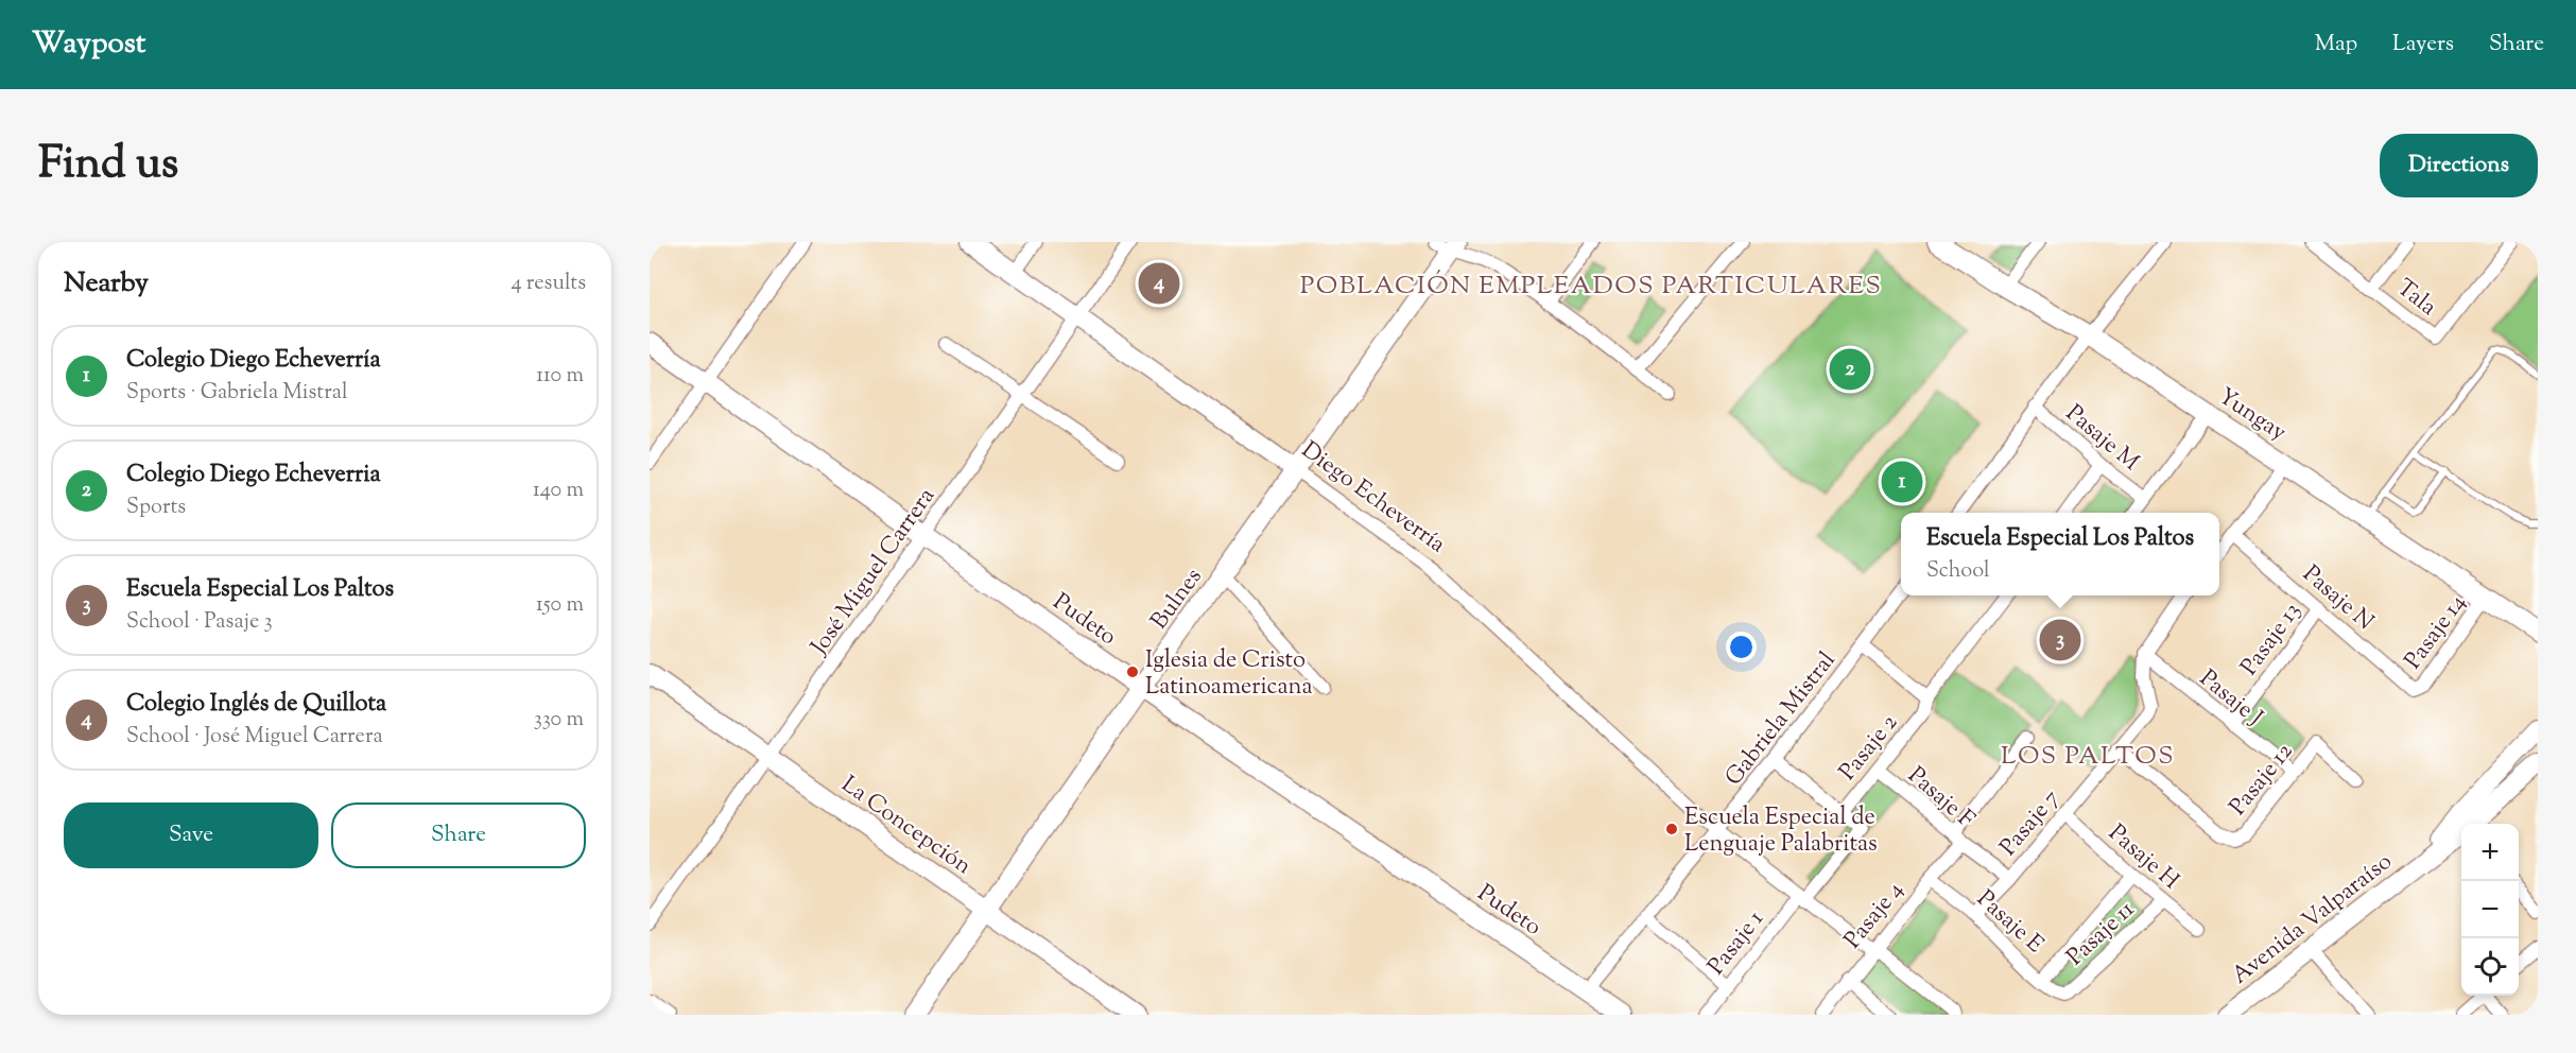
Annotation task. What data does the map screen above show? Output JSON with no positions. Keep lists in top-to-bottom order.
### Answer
{
  "streets": {
    "main road": [
      "Yungay",
      "Diego Echeverría",
      "Bulnes",
      "Pudeto",
      "La Concepción",
      "Avenida Valparaíso"
    ],
    "street": [
      "Tala",
      "Pasaje M",
      "José Miguel Carrera",
      "Pasaje N",
      "Pasaje 14",
      "Pasaje 13",
      "Pasaje J",
      "Gabriela Mistral",
      "Pasaje 2",
      "Pasaje 12",
      "Pasaje F",
      "Pasaje 7",
      "Pasaje H",
      "Pasaje 4",
      "Pasaje E",
      "Pasaje 11",
      "Pasaje 1"
    ]
  },
  "crossings": [
    ["Yungay", "Pasaje 14"],
    ["Diego Echeverría", "José Miguel Carrera"],
    ["Diego Echeverría", "Bulnes"],
    ["Diego Echeverría", "Gabriela Mistral"],
    ["Diego Echeverría", "Pasaje 4"],
    ["Diego Echeverría", "Pasaje 1"],
    ["José Miguel Carrera", "Pudeto"],
    ["José Miguel Carrera", "La Concepción"],
    ["Pasaje N", "Pasaje 14"],
    ["Pasaje N", "Pasaje 13"],
    ["Bulnes", "Pudeto"],
    ["Bulnes", "La Concepción"],
    ["Pudeto", "Gabriela Mistral"],
    ["Pasaje 13", "Pasaje J"],
    ["Pasaje J", "Pasaje 12"],
    ["Pasaje J", "Pasaje 7"],
    ["Pasaje 2", "Pasaje F"],
    ["Pasaje 2", "Pasaje 1"],
    ["Pasaje 12", "Pasaje 7"],
    ["Pasaje F", "Pasaje 7"],
    ["Pasaje F", "Pasaje 4"],
    ["Pasaje 7", "Pasaje H"],
    ["Pasaje 7", "Pasaje E"],
    ["Pasaje H", "Pasaje 11"],
    ["Pasaje 4", "Pasaje E"],
    ["Pasaje E", "Pasaje 11"]
  ],
  "districts": ["POBLACIÓN EMPLEADOS PARTICULARES", "LOS PALTOS"],
  "places": ["Iglesia de Cristo Latinoamericana", "Escuela Especial de Lenguaje Palabritas"],
  "page": {
    "header": "Waypost",
    "nav": ["Map", "Layers", "Share"],
    "title": "Find us",
    "buttons": [
      "Directions",
      ["Save", "Share"]
    ],
    "heading": ["Nearby", "4 results"],
    "pins": [
      "4",
      "2",
      "1",
      "3"
    ],
    "list": [
      {
        "mark": "1",
        "name": "Colegio Diego Echeverría",
        "note": "Sports · Gabriela Mistral",
        "value": "110 m"
      },
      {
        "mark": "2",
        "name": "Colegio Diego Echeverria",
        "note": "Sports",
        "value": "140 m"
      },
      {
        "mark": "3",
        "name": "Escuela Especial Los Paltos",
        "note": "School · Pasaje 3",
        "value": "150 m"
      },
      {
        "mark": "4",
        "name": "Colegio Inglés de Quillota",
        "note": "School · José Miguel Carrera",
        "value": "330 m"
      }
    ],
    "popup": ["Escuela Especial Los Paltos", "School"],
    "map_buttons": ["+", "−"]
  }
}
